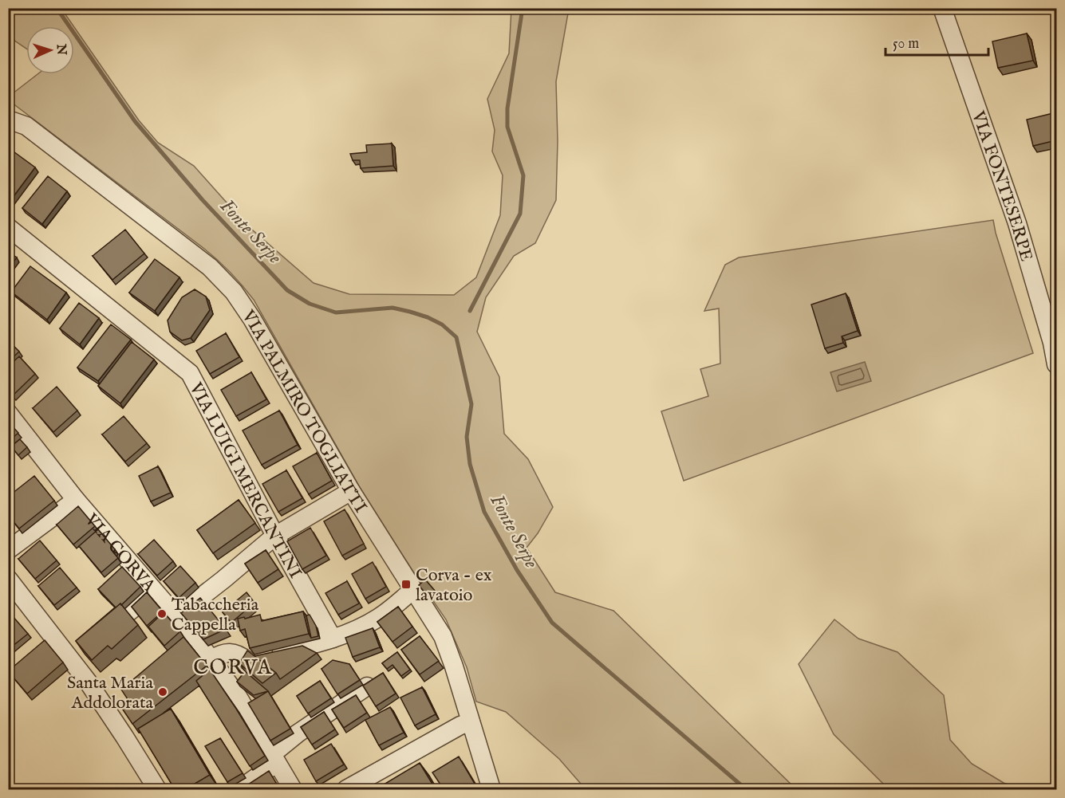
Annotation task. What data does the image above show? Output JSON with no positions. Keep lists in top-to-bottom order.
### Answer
{
  "streets": {
    "street": [
      "VIA FONTESERPE",
      "VIA PALMIRO TOGLIATTI",
      "VIA LUIGI MERCANTINI",
      "VIA CORVA"
    ]
  },
  "districts": ["CORVA"],
  "water": ["Fonte Serpe"],
  "places": {
    "transit": ["Corva - ex lavatoio"],
    "other": ["Tabaccheria Cappella", "Santa Maria Addolorata"]
  },
  "scale_bar": "50 m",
  "north": "right"
}
